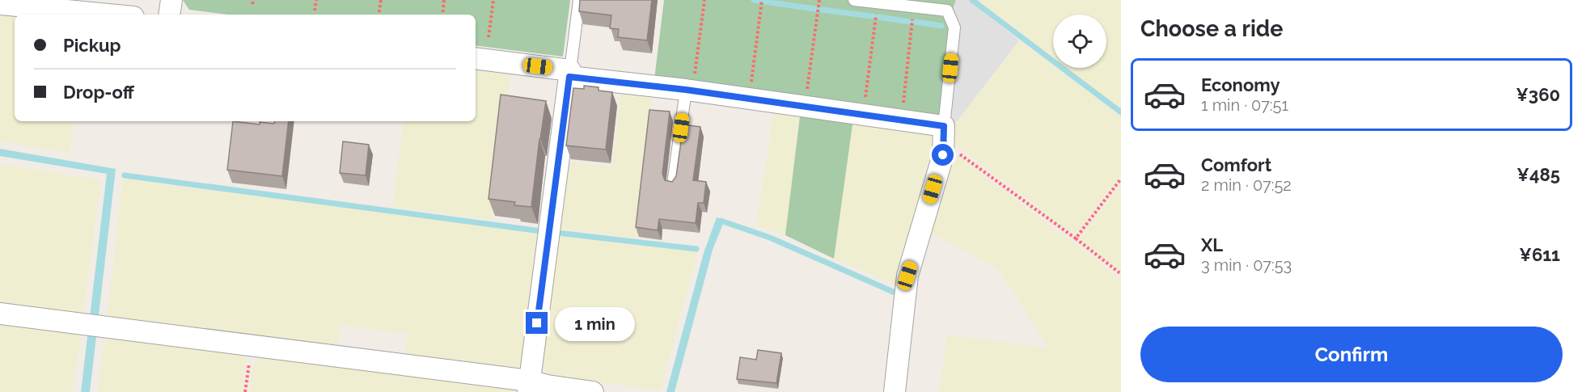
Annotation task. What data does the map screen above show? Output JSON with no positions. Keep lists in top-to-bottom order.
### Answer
{
  "page": {
    "heading": "Choose a ride",
    "banner": ["Pickup", "Drop-off"],
    "list": [
      {
        "name": "Economy",
        "note": "1 min · 07:51",
        "value": "¥360"
      },
      {
        "name": "Comfort",
        "note": "2 min · 07:52",
        "value": "¥485"
      },
      {
        "name": "XL",
        "note": "3 min · 07:53",
        "value": "¥611"
      }
    ],
    "bubble": "1 min",
    "buttons": "Confirm"
  }
}
